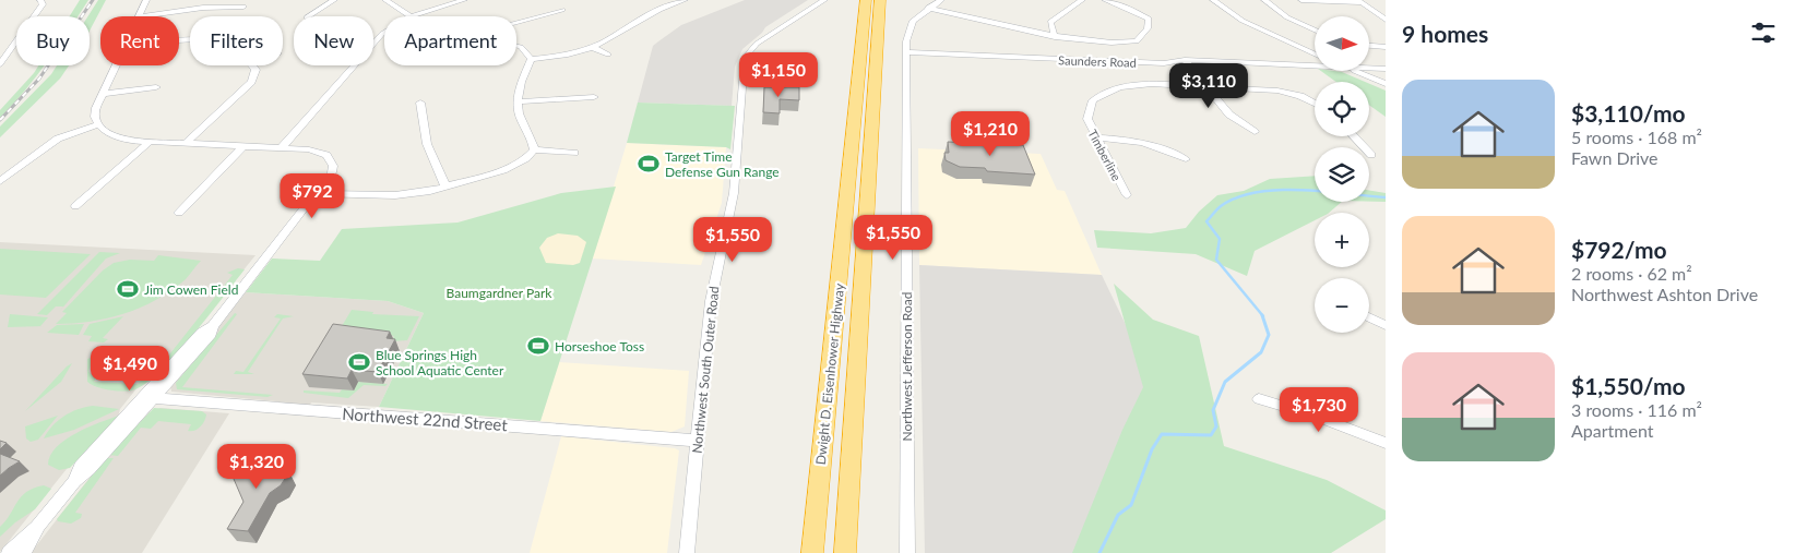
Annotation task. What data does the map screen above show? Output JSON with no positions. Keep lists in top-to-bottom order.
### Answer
{
  "streets": {
    "highway": ["Dwight D. Eisenhower Highway"],
    "street": [
      "Saunders Road",
      "Timberline",
      "Northwest Jefferson Road",
      "Northwest South Outer Road",
      "Northwest 22nd Street"
    ]
  },
  "crossings": [
    ["Saunders Road", "Northwest Jefferson Road"],
    ["Northwest South Outer Road", "Northwest 22nd Street"]
  ],
  "parks": ["Baumgardner Park"],
  "places": {
    "sports": [
      "Target Time Defense Gun Range",
      "Jim Cowen Field",
      "Horseshoe Toss",
      "Blue Springs High School Aquatic Center"
    ]
  },
  "north": "right",
  "page": {
    "heading": "9 homes",
    "map_buttons": ["+", "−"],
    "chip": [
      "Buy",
      "Rent",
      "Filters",
      "New",
      "Apartment"
    ],
    "price": [
      "$1,150",
      "$3,110",
      "$1,210",
      "$792",
      "$1,550",
      "$1,550",
      "$1,490",
      "$1,730",
      "$1,320"
    ],
    "list": [
      {
        "name": "$3,110/mo",
        "note": "5 rooms · 168 m² · Fawn Drive"
      },
      {
        "name": "$792/mo",
        "note": "2 rooms · 62 m² · Northwest Ashton Drive"
      },
      {
        "name": "$1,550/mo",
        "note": "3 rooms · 116 m² · Apartment"
      }
    ]
  }
}
